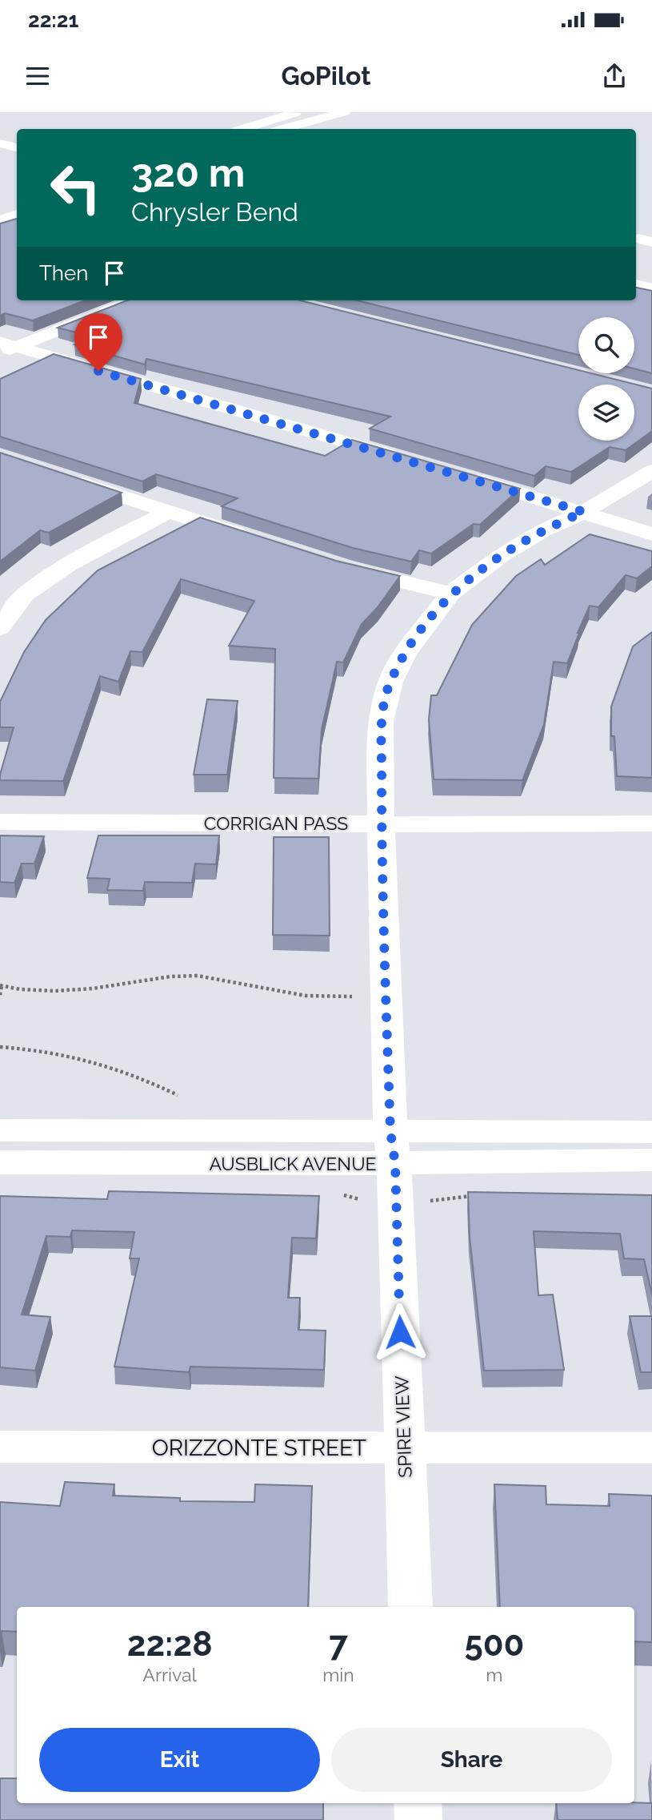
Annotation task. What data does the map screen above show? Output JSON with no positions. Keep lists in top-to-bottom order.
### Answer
{
  "streets": {
    "street": [
      "CORRIGAN PASS",
      "AUSBLICK AVENUE",
      "SPIRE VIEW",
      "ORIZZONTE STREET"
    ]
  },
  "crossings": [
    ["CORRIGAN PASS", "SPIRE VIEW"],
    ["AUSBLICK AVENUE", "SPIRE VIEW"],
    ["SPIRE VIEW", "ORIZZONTE STREET"]
  ],
  "page": {
    "status": "22:21",
    "header": "GoPilot",
    "turn": ["320 m", "Chrysler Bend"],
    "then": "Then",
    "eta": [
      "22:28",
      "Arrival",
      "7",
      "min",
      "500",
      "m"
    ],
    "buttons": ["Exit", "Share"]
  }
}
